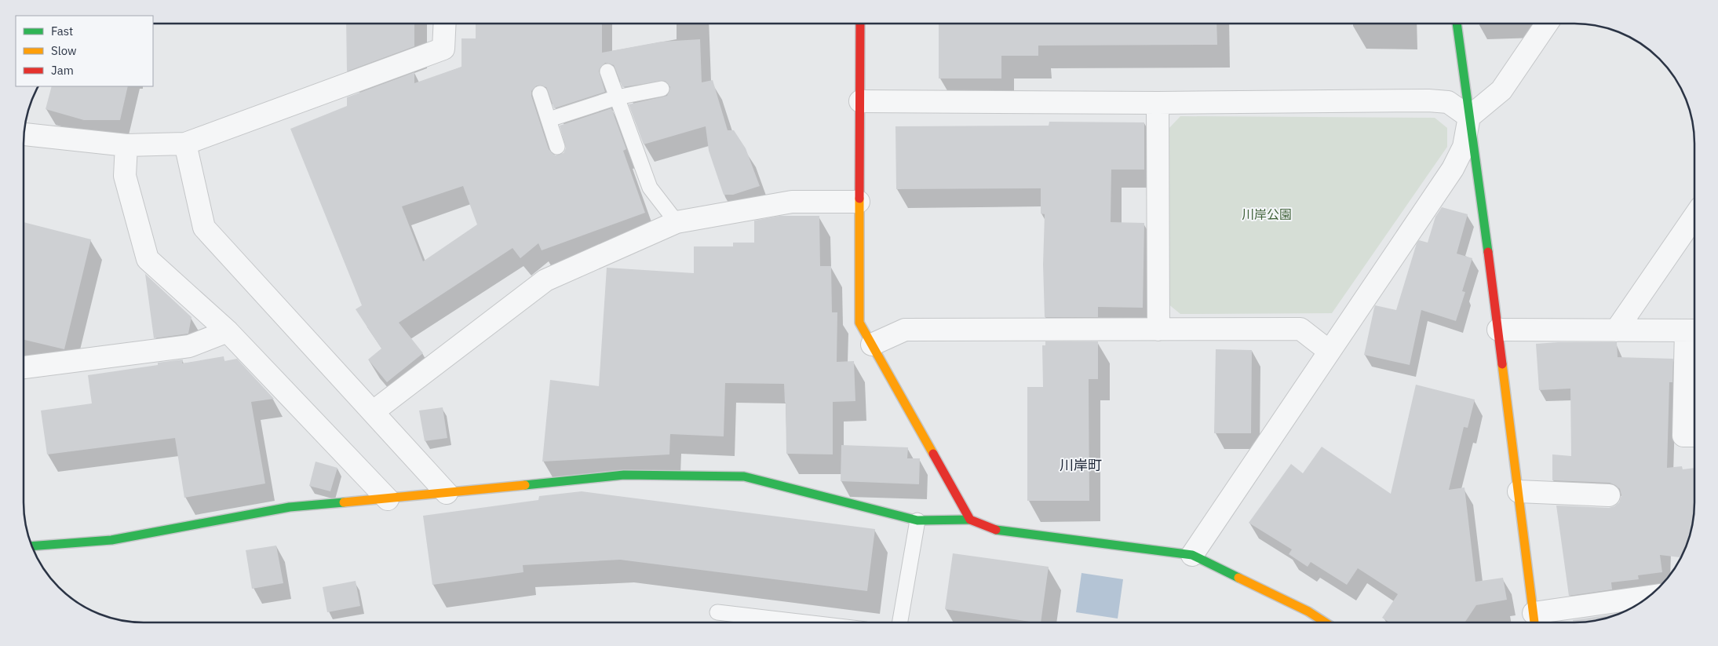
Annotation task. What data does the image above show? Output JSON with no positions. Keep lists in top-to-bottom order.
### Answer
{
  "districts": ["川岸町"],
  "parks": ["川岸公園"],
  "legend": ["Fast", "Slow", "Jam"]
}
